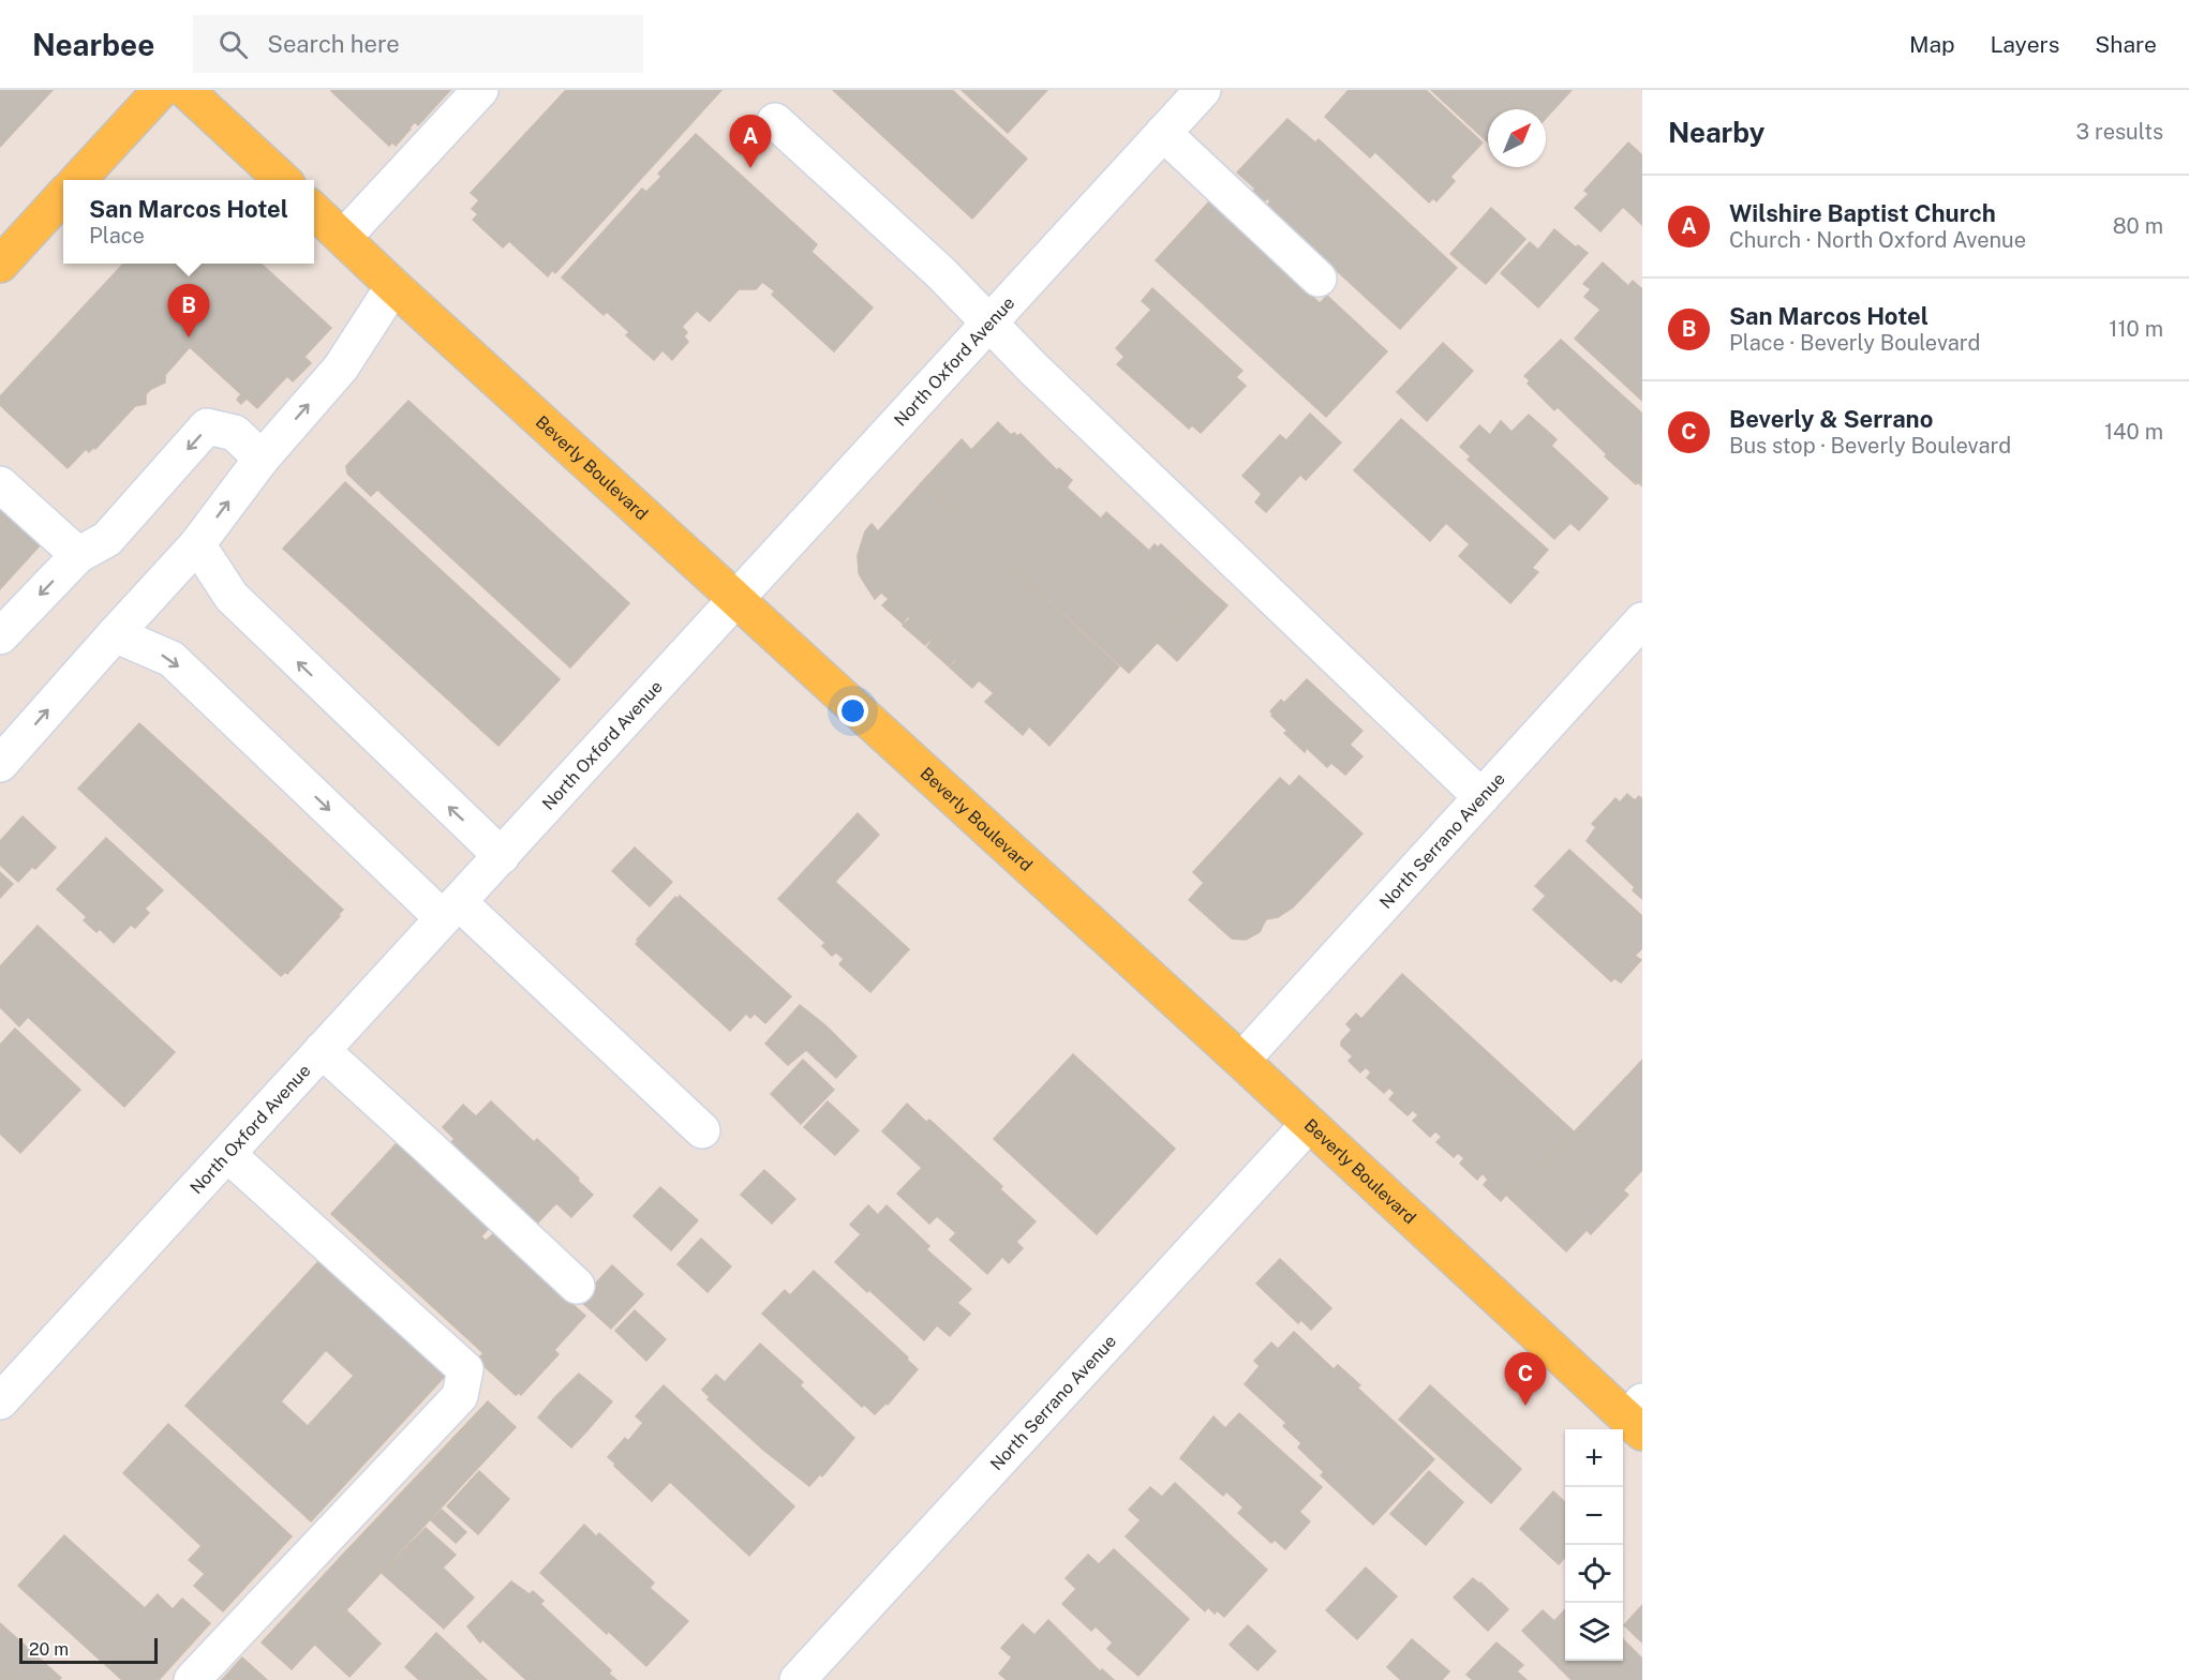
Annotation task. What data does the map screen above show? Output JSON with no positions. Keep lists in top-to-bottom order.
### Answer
{
  "streets": {
    "main road": ["Beverly Boulevard"],
    "street": ["North Oxford Avenue", "North Serrano Avenue"]
  },
  "crossings": [
    ["North Oxford Avenue", "Beverly Boulevard"],
    ["Beverly Boulevard", "North Serrano Avenue"]
  ],
  "scale_bar": "20 m",
  "north": "top right",
  "page": {
    "header": "Nearbee",
    "search": "Search here",
    "nav": ["Map", "Layers", "Share"],
    "heading": ["Nearby", "3 results"],
    "pins": ["A", "B", "C"],
    "list": [
      {
        "mark": "A",
        "name": "Wilshire Baptist Church",
        "note": "Church · North Oxford Avenue",
        "value": "80 m"
      },
      {
        "mark": "B",
        "name": "San Marcos Hotel",
        "note": "Place · Beverly Boulevard",
        "value": "110 m"
      },
      {
        "mark": "C",
        "name": "Beverly & Serrano",
        "note": "Bus stop · Beverly Boulevard",
        "value": "140 m"
      }
    ],
    "popup": ["San Marcos Hotel", "Place"],
    "map_buttons": ["+", "−"],
    "scale": "20 m"
  }
}
